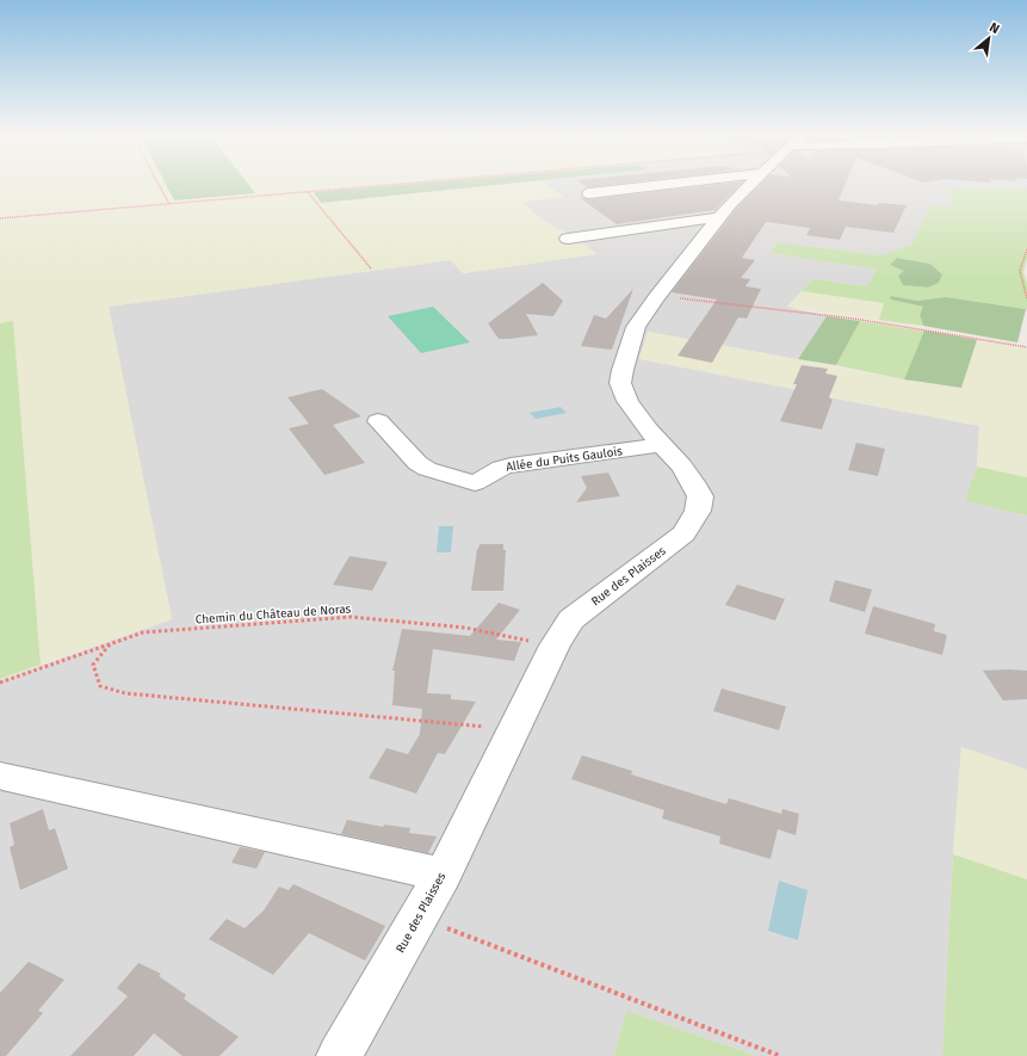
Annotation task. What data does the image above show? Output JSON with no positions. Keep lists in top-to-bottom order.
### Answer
{
  "streets": {
    "street": ["Allée du Puits Gaulois", "Rue des Plaisses"],
    "path": ["Chemin du Château de Noras"]
  },
  "crossings": [
    ["Allée du Puits Gaulois", "Rue des Plaisses"],
    ["Rue des Plaisses", "Chemin du Château de Noras"]
  ],
  "north": "top right"
}
